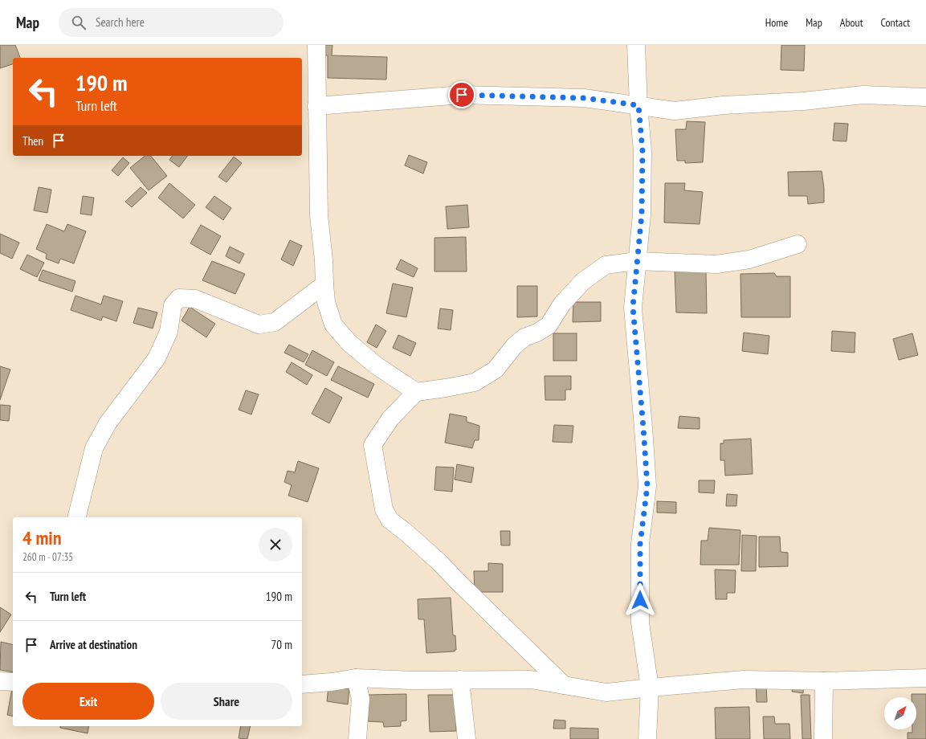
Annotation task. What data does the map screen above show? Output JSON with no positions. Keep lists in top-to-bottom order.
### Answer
{
  "north": "top right",
  "page": {
    "header": "Map",
    "search": "Search here",
    "nav": [
      "Home",
      "Map",
      "About",
      "Contact"
    ],
    "turn": ["190 m", "Turn left"],
    "then": "Then",
    "heading": ["4 min", "260 m · 07:35"],
    "list": [
      {
        "name": "Turn left",
        "value": "190 m"
      },
      {
        "name": "Arrive at destination",
        "value": "70 m"
      }
    ],
    "buttons": ["Exit", "Share"]
  }
}
